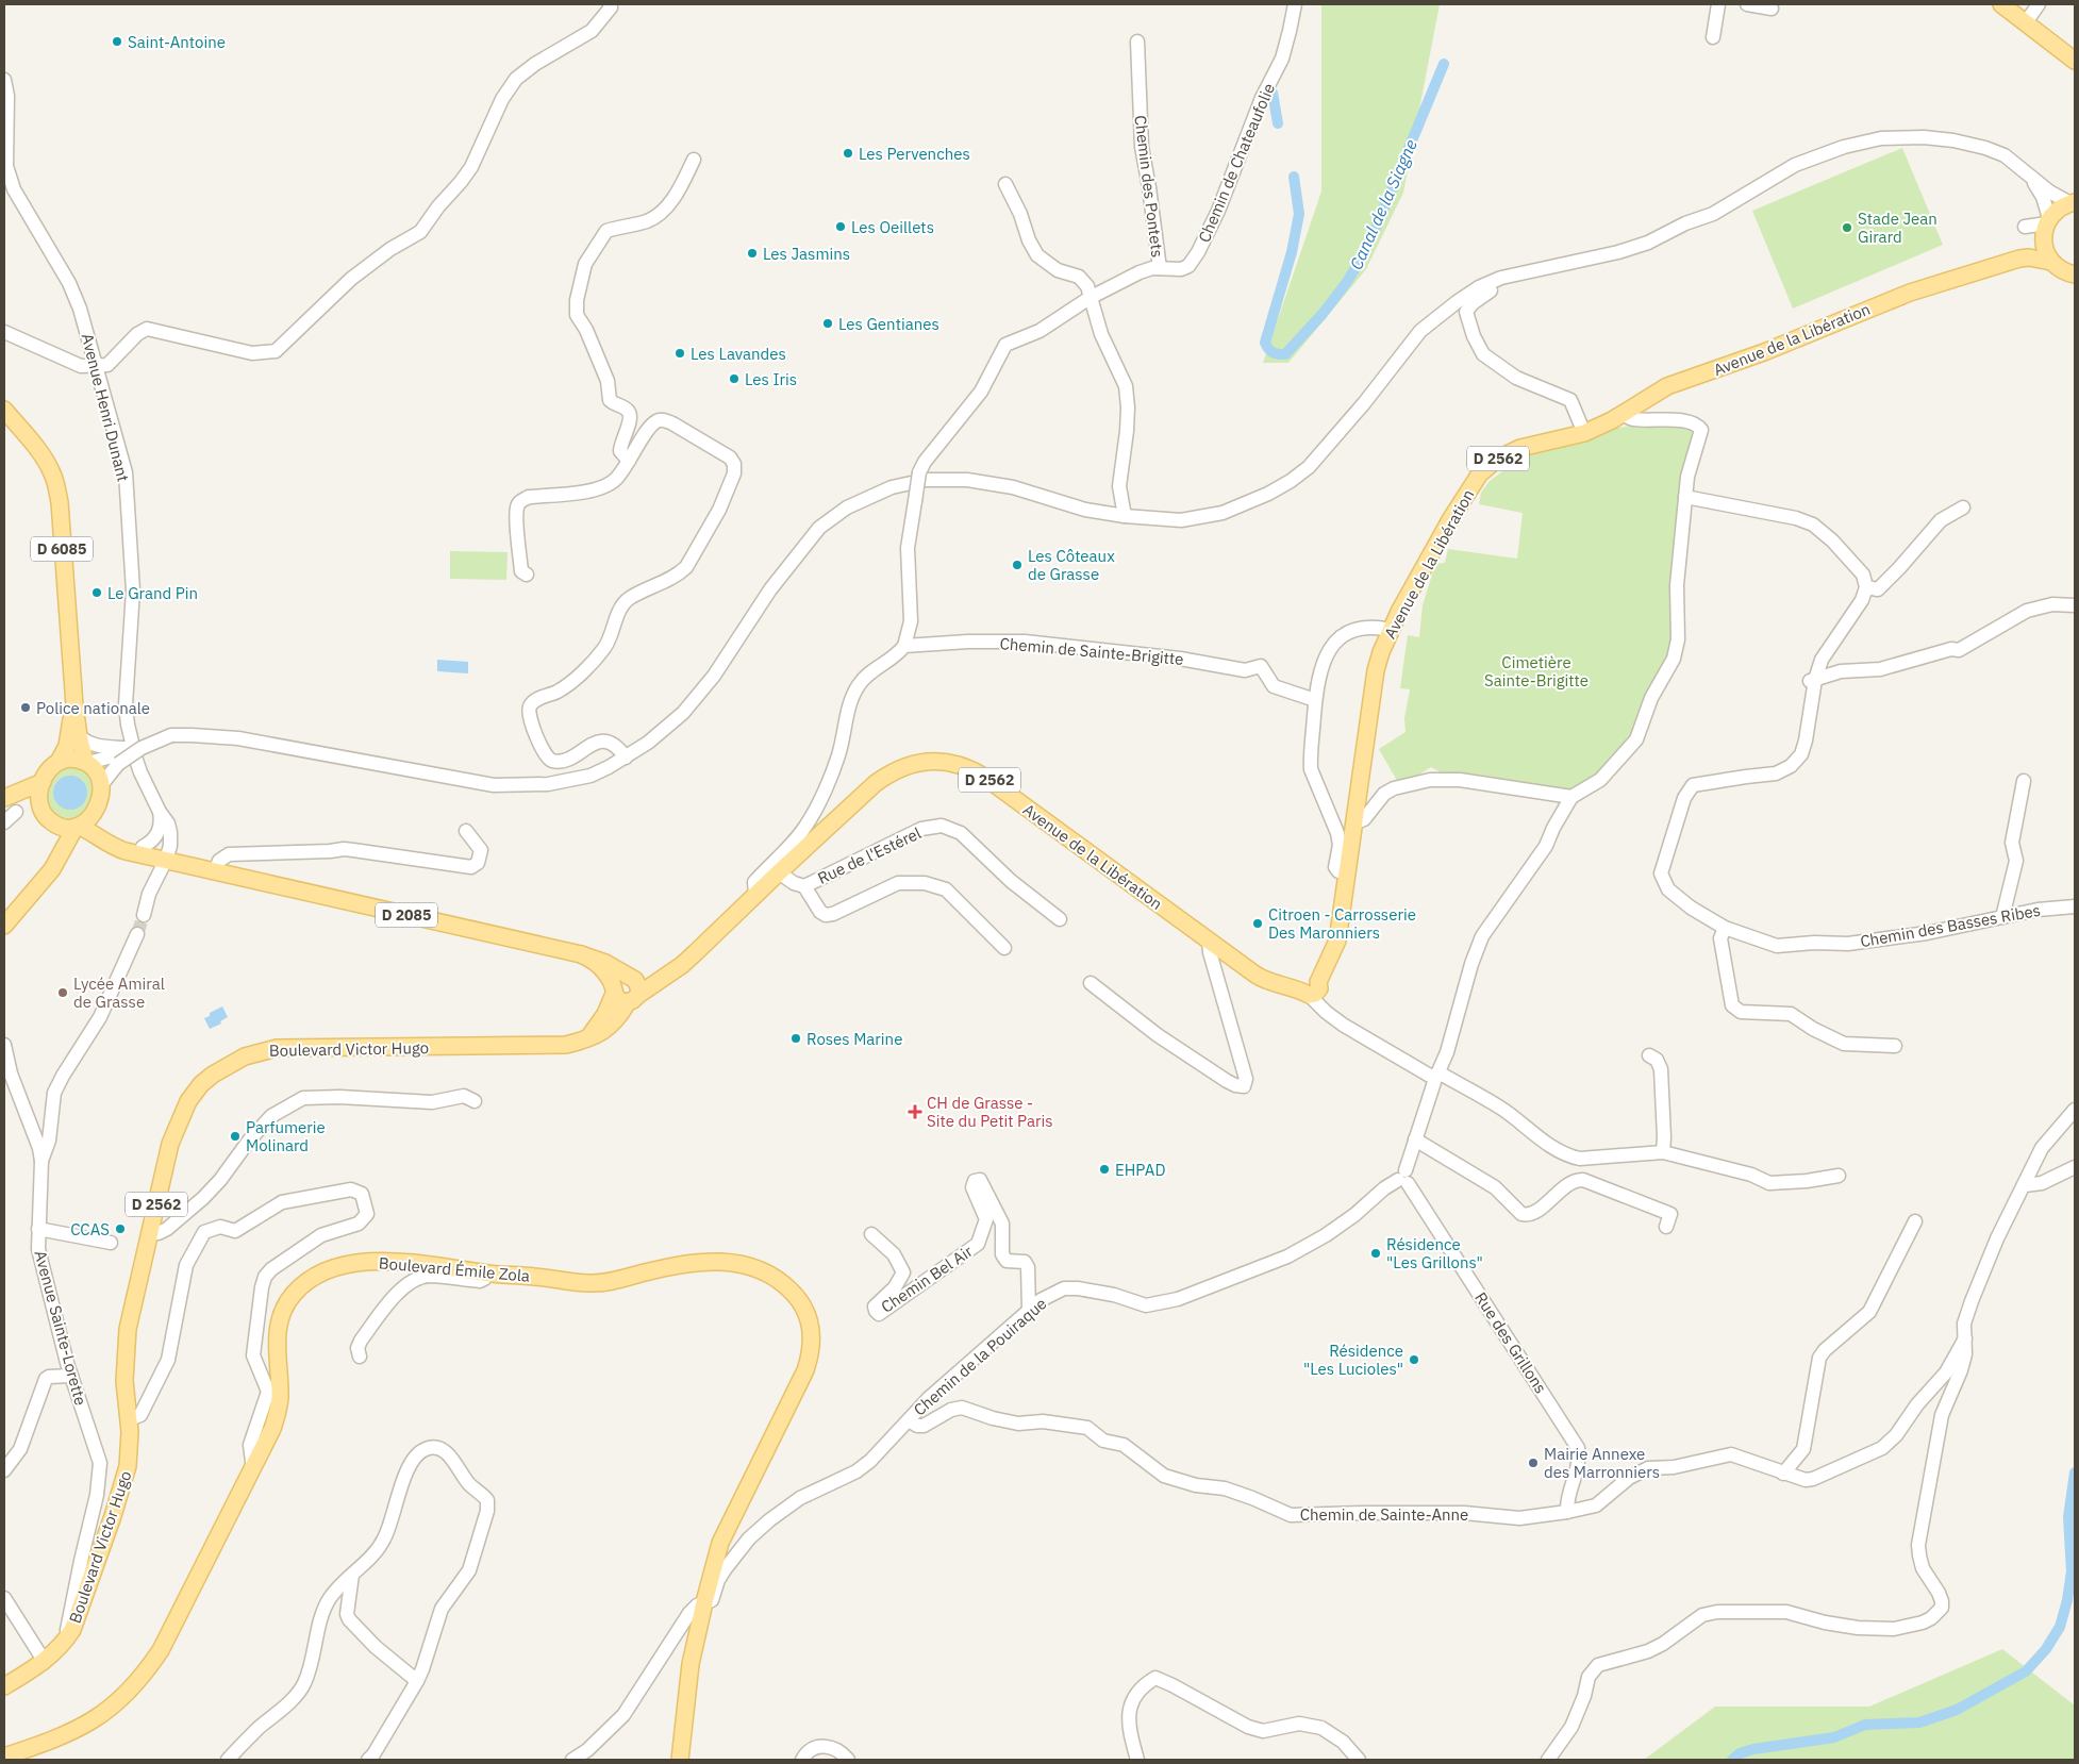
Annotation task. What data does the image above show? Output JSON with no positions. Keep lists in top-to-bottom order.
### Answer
{
  "streets": {
    "main road": [
      "Avenue de la Libération",
      "D 2562",
      "D 6085",
      "D 2085",
      "Boulevard Victor Hugo",
      "Boulevard Émile Zola"
    ],
    "street": [
      "Chemin de Chateaufolie",
      "Chemin des Pontets",
      "Avenue Henri Dunant",
      "Chemin de Sainte-Brigitte",
      "Rue de l'Estérel",
      "Chemin des Basses Ribes",
      "Chemin Bel Air",
      "Avenue Sainte-Lorette",
      "Rue des Grillons",
      "Chemin de la Pouiraque",
      "Chemin de Sainte-Anne"
    ]
  },
  "crossings": [
    ["Chemin de Chateaufolie", "Chemin des Pontets"],
    ["Chemin de Chateaufolie", "Chemin de Sainte-Brigitte"],
    ["Avenue de la Libération", "Rue de l'Estérel"],
    ["Avenue de la Libération", "D 2085"],
    ["Avenue de la Libération", "Boulevard Victor Hugo"],
    ["Avenue Henri Dunant", "D 2085"],
    ["D 6085", "D 2085"],
    ["D 2085", "Boulevard Victor Hugo"],
    ["Boulevard Victor Hugo", "Avenue Sainte-Lorette"],
    ["Chemin Bel Air", "Chemin de la Pouiraque"],
    ["Rue des Grillons", "Chemin de la Pouiraque"],
    ["Rue des Grillons", "Chemin de Sainte-Anne"],
    ["Chemin de la Pouiraque", "Chemin de Sainte-Anne"]
  ],
  "water": ["Canal de la Siagne"],
  "parks": ["Cimetière Sainte-Brigitte"],
  "places": {
    "other": [
      "Saint-Antoine",
      "Les Pervenches",
      "Les Oeillets",
      "Stade Jean Girard",
      "Les Jasmins",
      "Les Gentianes",
      "Les Lavandes",
      "Les Iris",
      "Les Côteaux de Grasse",
      "Le Grand Pin",
      "Police nationale",
      "Citroen - Carrosserie Des Maronniers",
      "Lycée Amiral de Grasse",
      "Roses Marine",
      "Parfumerie Molinard",
      "EHPAD",
      "CCAS",
      "Résidence \"Les Grillons\"",
      "Résidence \"Les Lucioles\"",
      "Mairie Annexe des Marronniers"
    ],
    "health": ["CH de Grasse - Site du Petit Paris"]
  }
}
